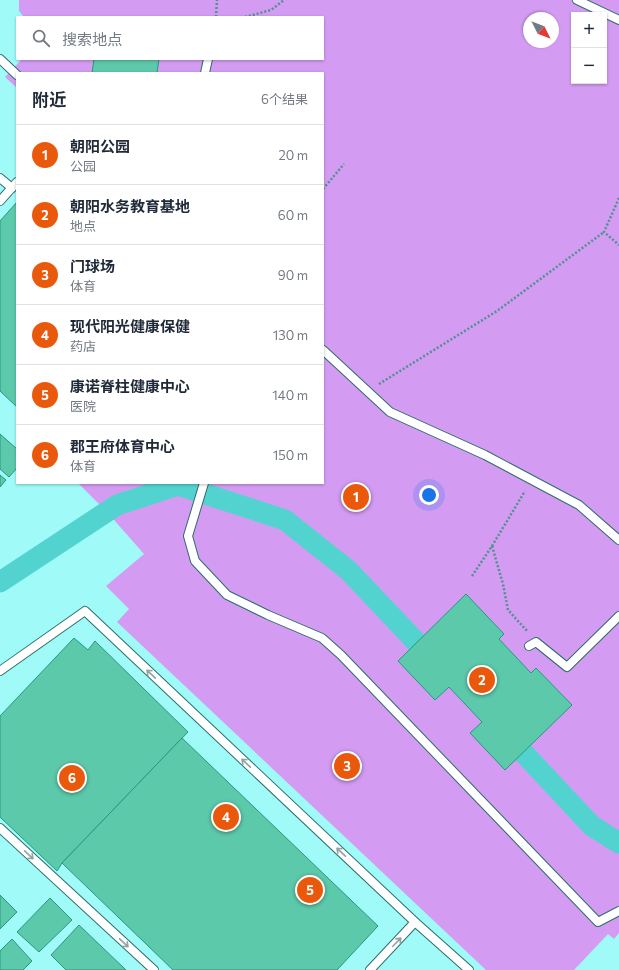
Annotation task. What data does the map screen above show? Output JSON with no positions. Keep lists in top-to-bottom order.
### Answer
{
  "north": "bottom right",
  "page": {
    "map_buttons": ["+", "−"],
    "search": "搜索地点",
    "heading": ["附近", "6个结果"],
    "list": [
      {
        "mark": "1",
        "name": "朝阳公园",
        "note": "公园",
        "value": "20 m"
      },
      {
        "mark": "2",
        "name": "朝阳水务教育基地",
        "note": "地点",
        "value": "60 m"
      },
      {
        "mark": "3",
        "name": "门球场",
        "note": "体育",
        "value": "90 m"
      },
      {
        "mark": "4",
        "name": "现代阳光健康保健",
        "note": "药店",
        "value": "130 m"
      },
      {
        "mark": "5",
        "name": "康诺脊柱健康中心",
        "note": "医院",
        "value": "140 m"
      },
      {
        "mark": "6",
        "name": "郡王府体育中心",
        "note": "体育",
        "value": "150 m"
      }
    ],
    "pins": [
      "1",
      "2",
      "3",
      "6",
      "4",
      "5"
    ]
  }
}
